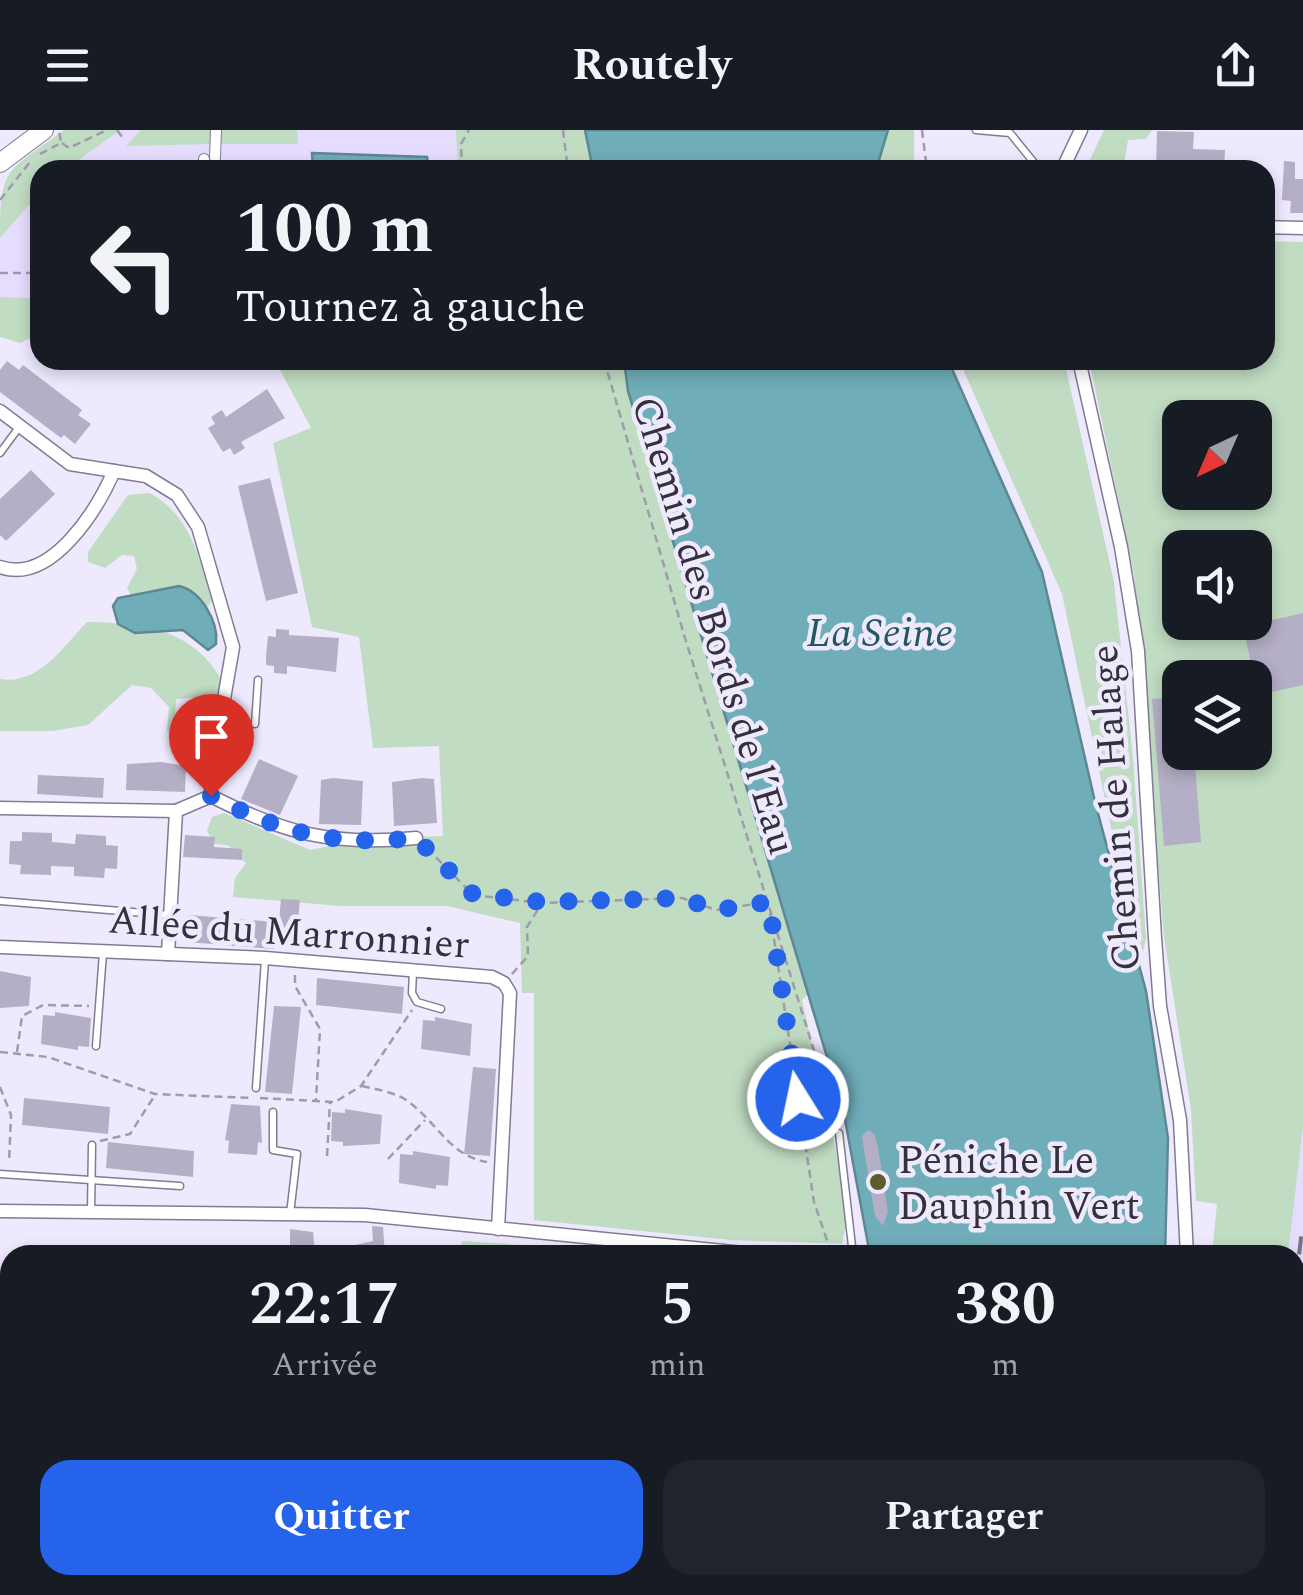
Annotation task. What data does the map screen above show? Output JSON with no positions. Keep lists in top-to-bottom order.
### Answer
{
  "streets": {
    "street": ["Chemin de Halage", "Allée du Marronnier"],
    "path": ["Chemin des Bords de l’Eau"]
  },
  "water": ["La Seine"],
  "places": ["Péniche Le Dauphin Vert"],
  "north": "bottom left",
  "page": {
    "header": "Routely",
    "turn": ["100 m", "Tournez à gauche"],
    "eta": [
      "22:17",
      "Arrivée",
      "5",
      "min",
      "380",
      "m"
    ],
    "buttons": ["Quitter", "Partager"]
  }
}
